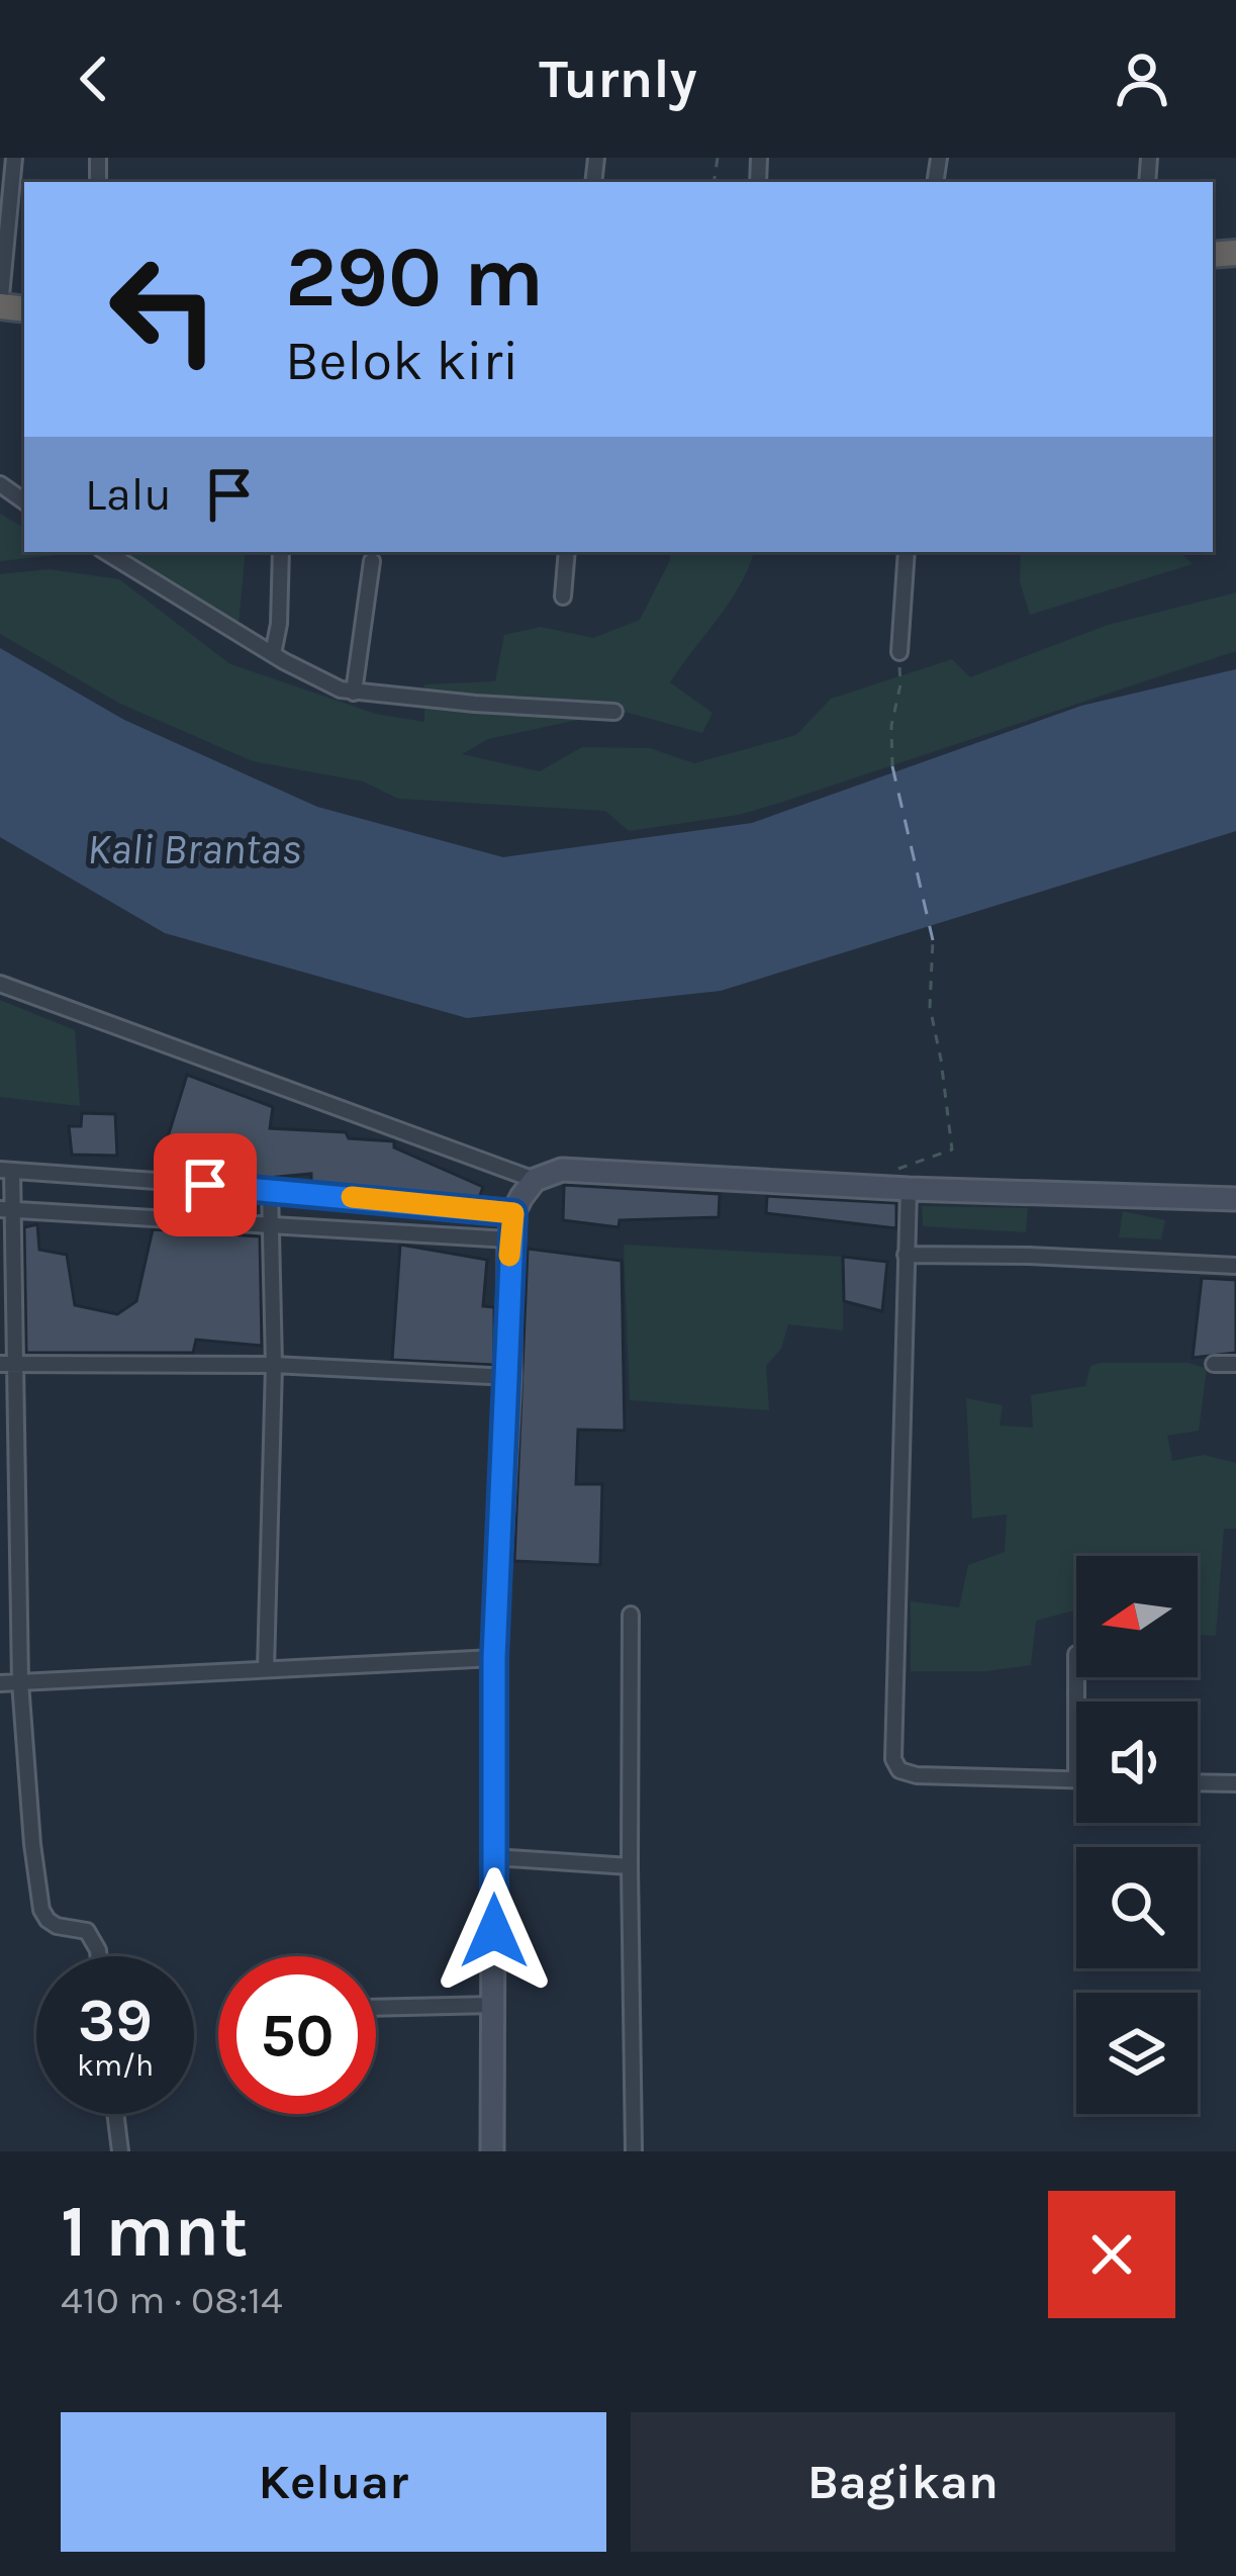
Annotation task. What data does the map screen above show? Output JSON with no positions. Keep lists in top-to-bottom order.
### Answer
{
  "water": ["Kali Brantas"],
  "north": "left",
  "page": {
    "header": "Turnly",
    "turn": ["290 m", "Belok kiri"],
    "then": "Lalu",
    "speed": "39 km/h",
    "limit": "50",
    "heading": ["1 mnt", "410 m · 08:14"],
    "buttons": ["Keluar", "Bagikan"]
  }
}
